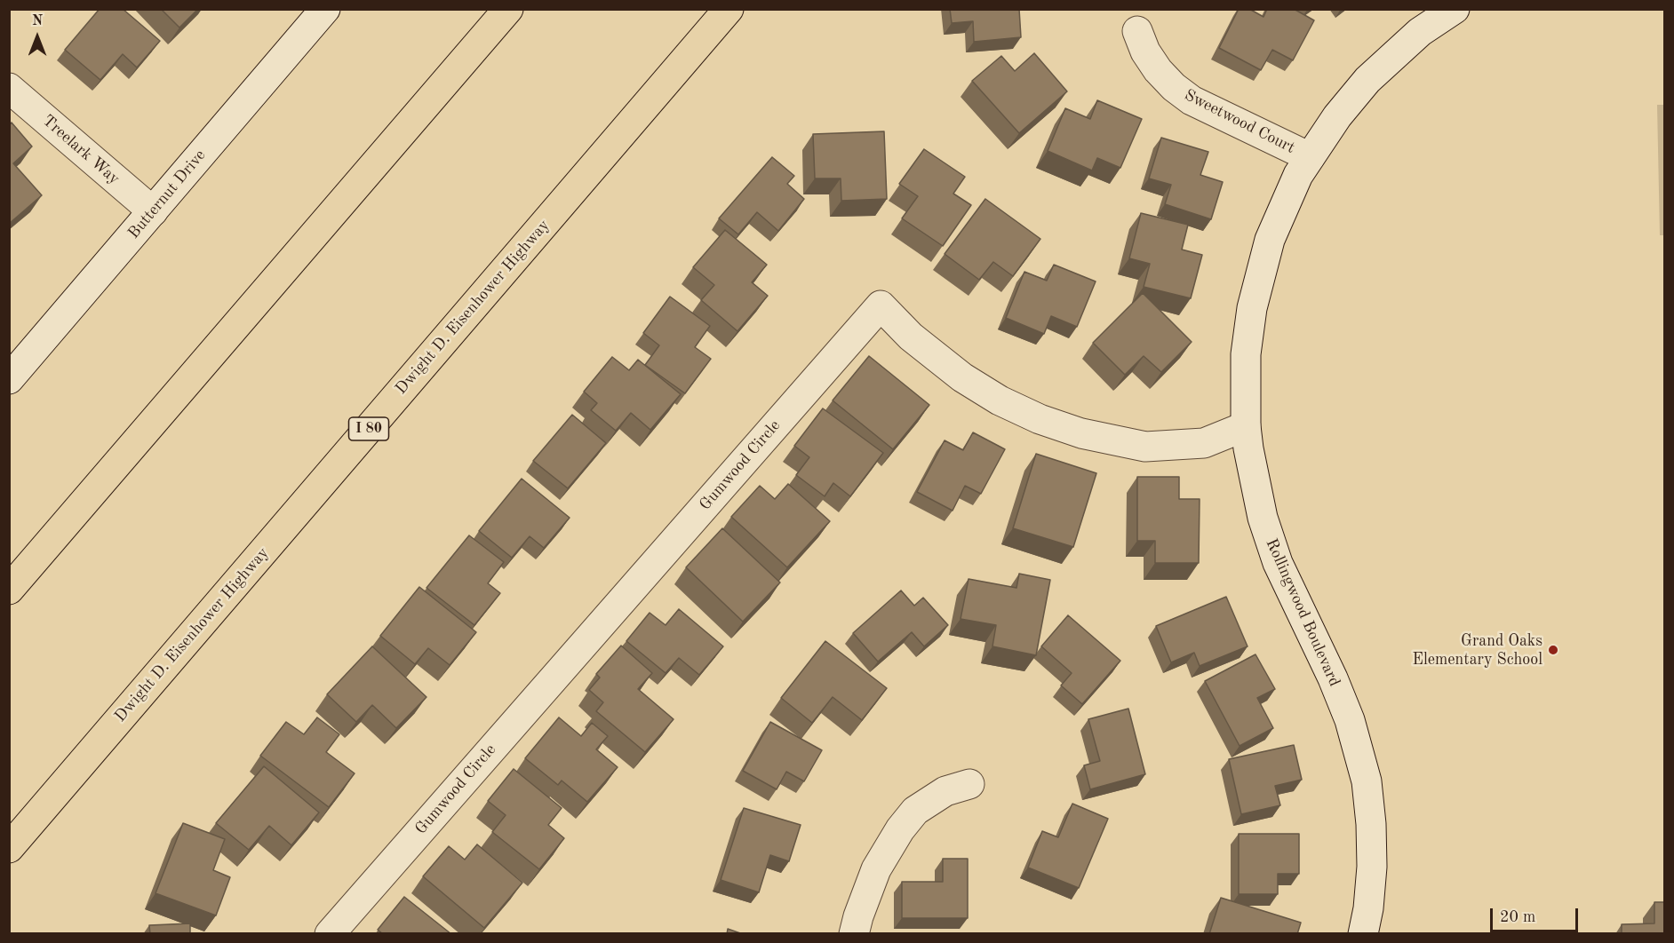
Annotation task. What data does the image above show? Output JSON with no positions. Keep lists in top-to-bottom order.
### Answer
{
  "streets": {
    "highway": ["Dwight D. Eisenhower Highway", "I 80"],
    "street": [
      "Sweetwood Court",
      "Treelark Way",
      "Butternut Drive",
      "Gumwood Circle",
      "Rollingwood Boulevard"
    ]
  },
  "crossings": [
    ["Sweetwood Court", "Rollingwood Boulevard"],
    ["Treelark Way", "Butternut Drive"],
    ["Gumwood Circle", "Rollingwood Boulevard"]
  ],
  "places": ["Grand Oaks Elementary School"],
  "scale_bar": "20 m",
  "north": "top"
}
